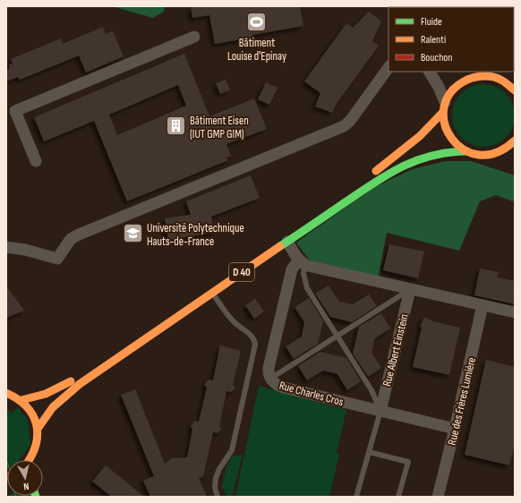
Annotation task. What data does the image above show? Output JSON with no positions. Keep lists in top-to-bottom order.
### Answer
{
  "streets": {
    "main road": ["D 40"],
    "street": ["Rue Albert Einstein", "Rue Charles Cros", "Rue des Frères Lumière"]
  },
  "crossings": [
    ["Rue Albert Einstein", "Rue Charles Cros"],
    ["Rue Charles Cros", "Rue des Frères Lumière"]
  ],
  "places": {
    "sports": ["Bâtiment Louise d'Epinay"],
    "building": ["Bâtiment Eisen (IUT GMP GIM)"],
    "school or university": ["Université Polytechnique Hauts-de-France"]
  },
  "legend": ["Fluide", "Ralenti", "Bouchon"],
  "north": "bottom"
}
